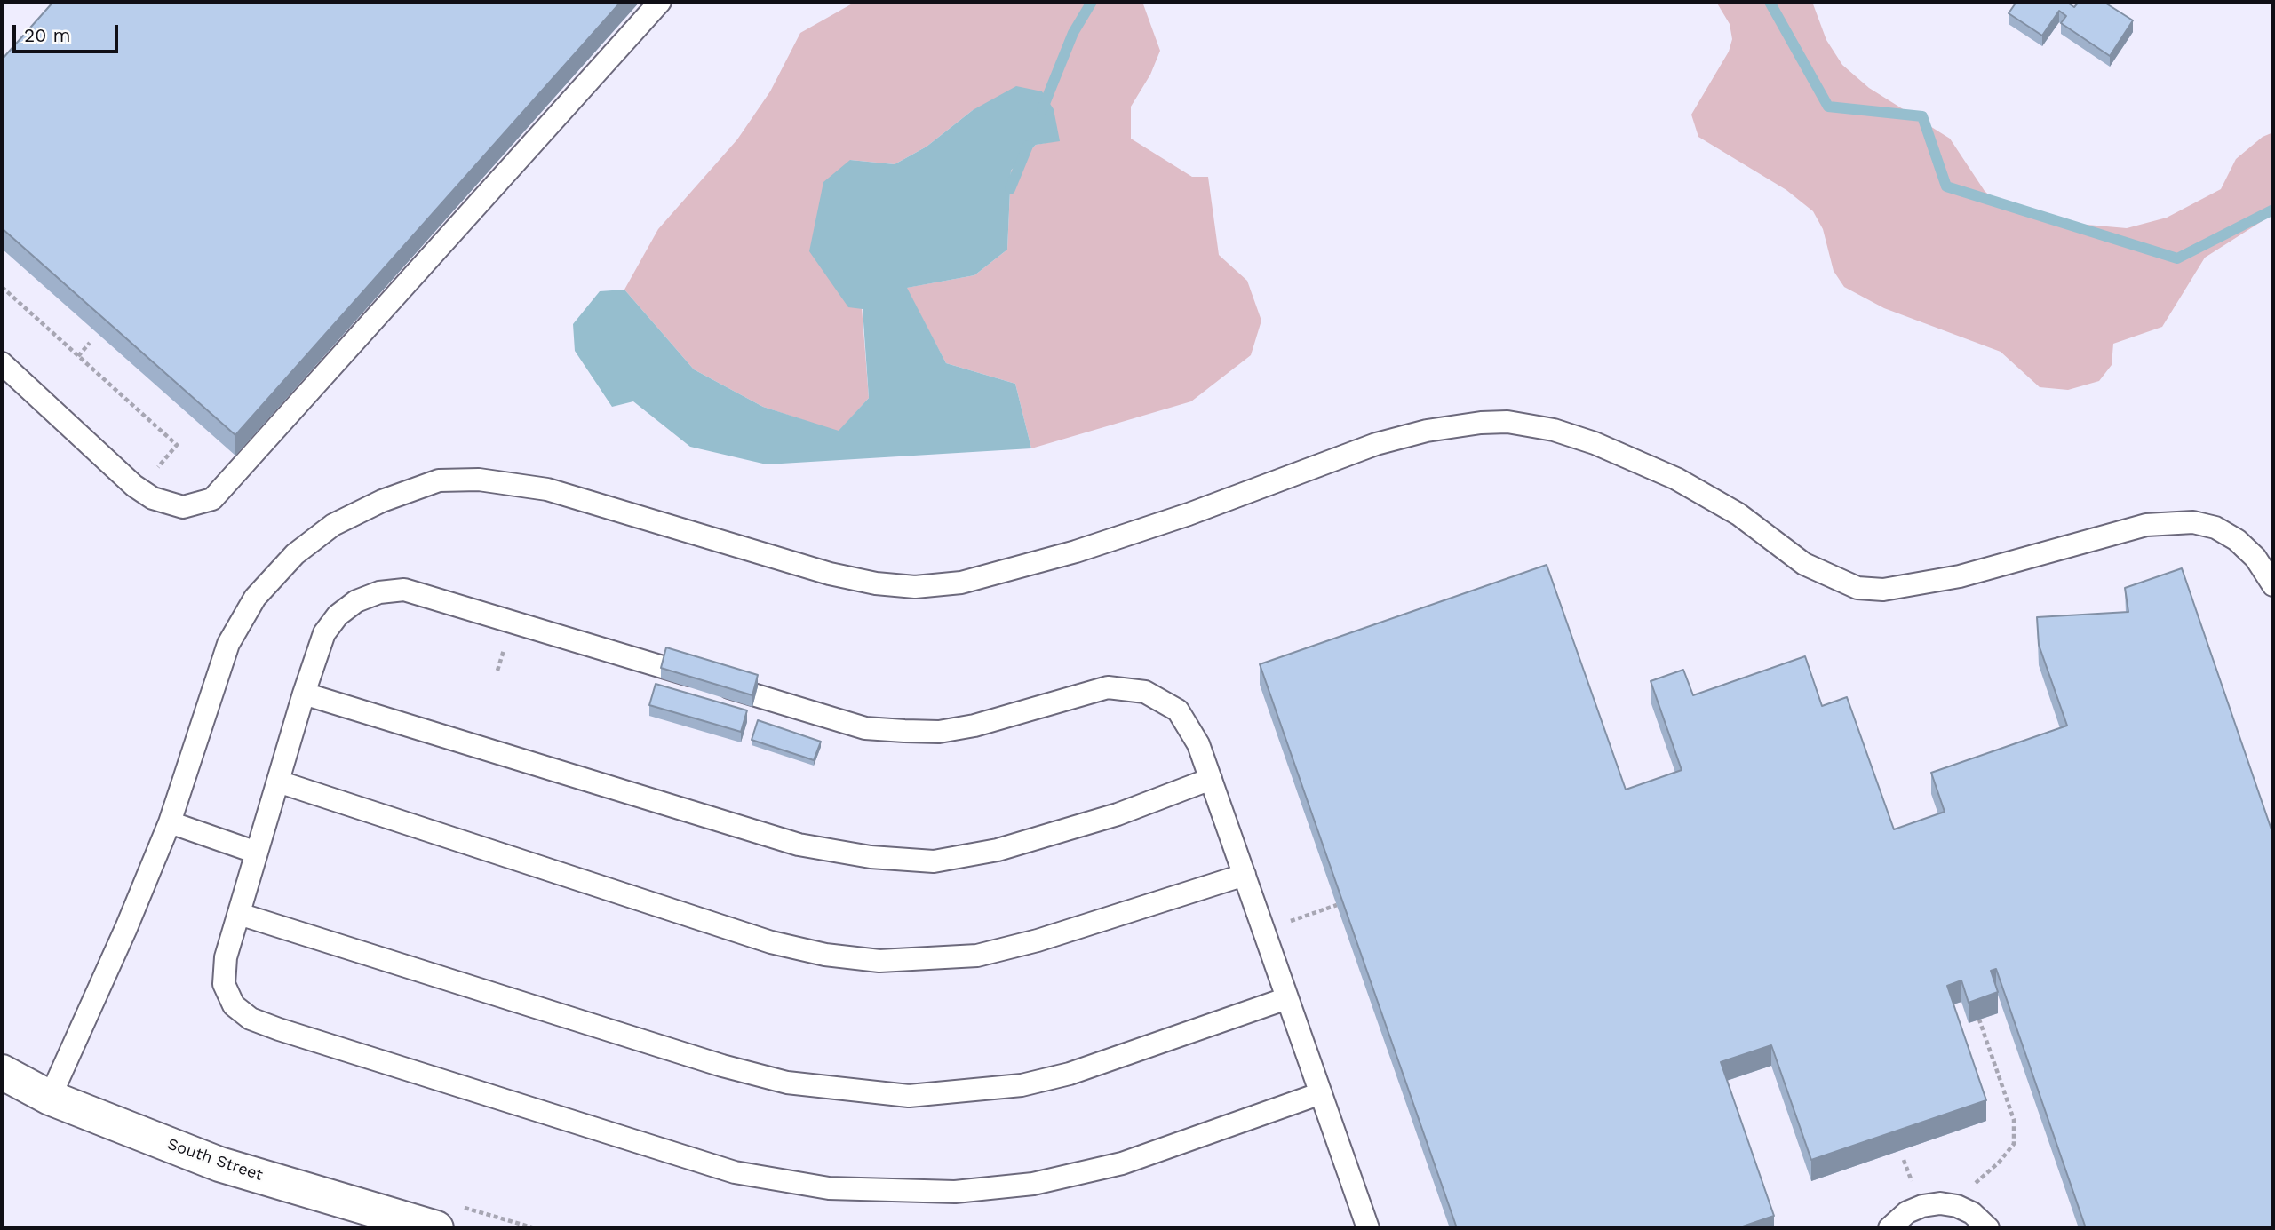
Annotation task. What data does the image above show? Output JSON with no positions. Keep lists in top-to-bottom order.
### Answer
{
  "streets": {
    "street": ["South Street"]
  },
  "scale_bar": "20 m"
}
